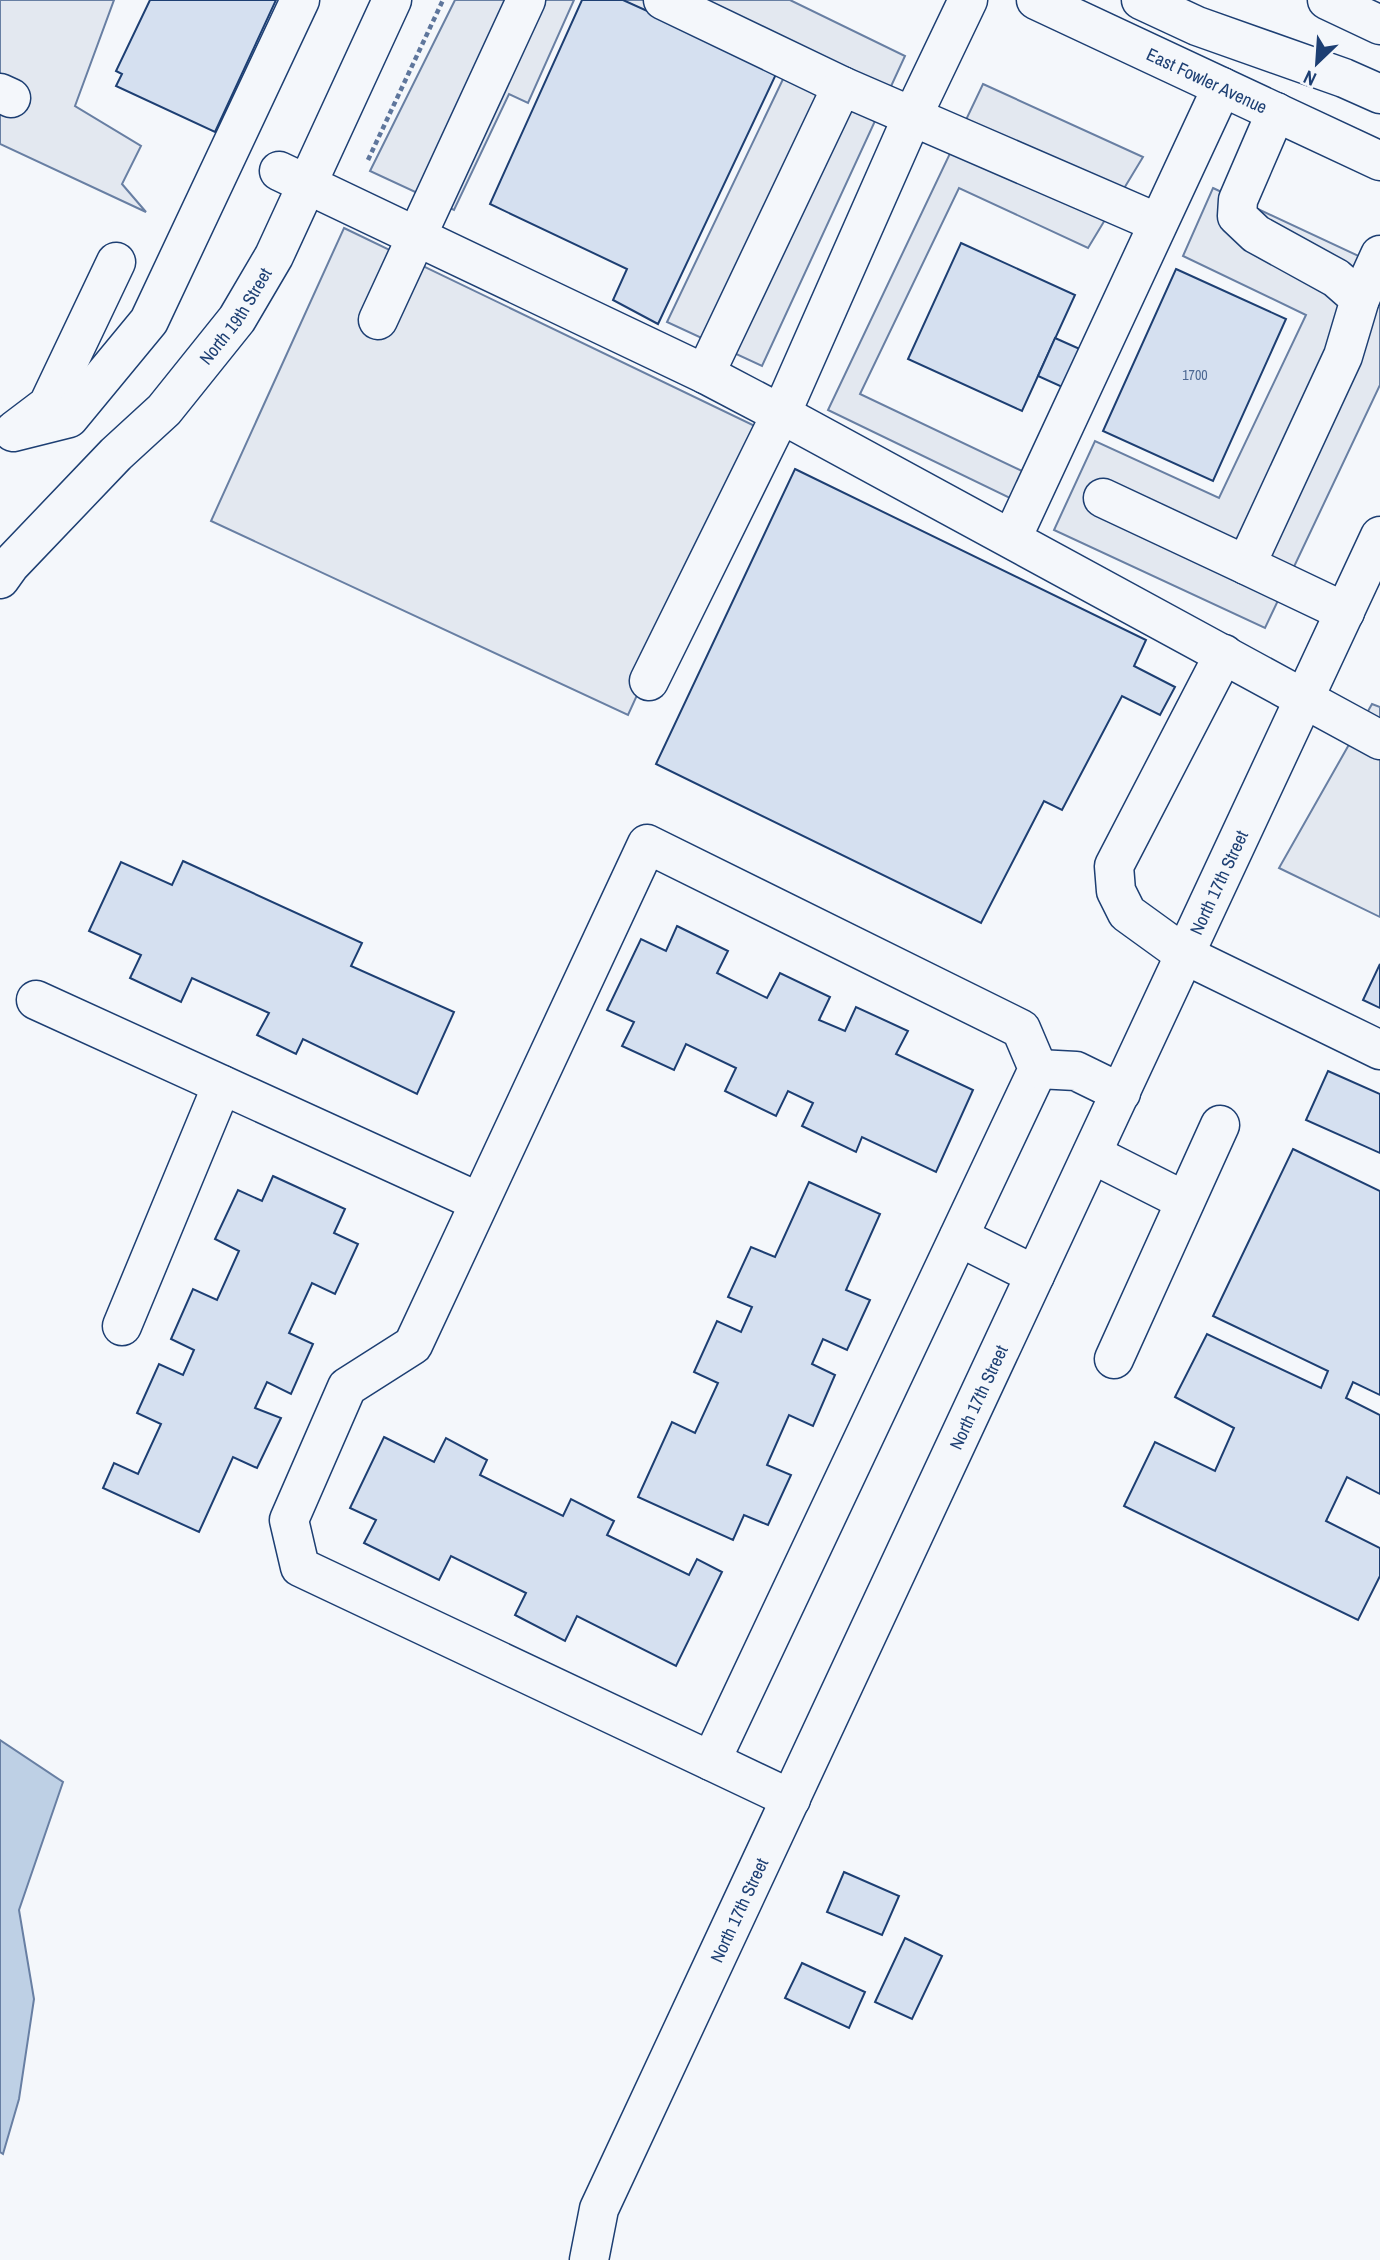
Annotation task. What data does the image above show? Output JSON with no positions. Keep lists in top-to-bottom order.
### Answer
{
  "streets": {
    "street": ["East Fowler Avenue", "North 19th Street", "North 17th Street"]
  },
  "house_numbers": ["1700"],
  "north": "bottom left"
}
